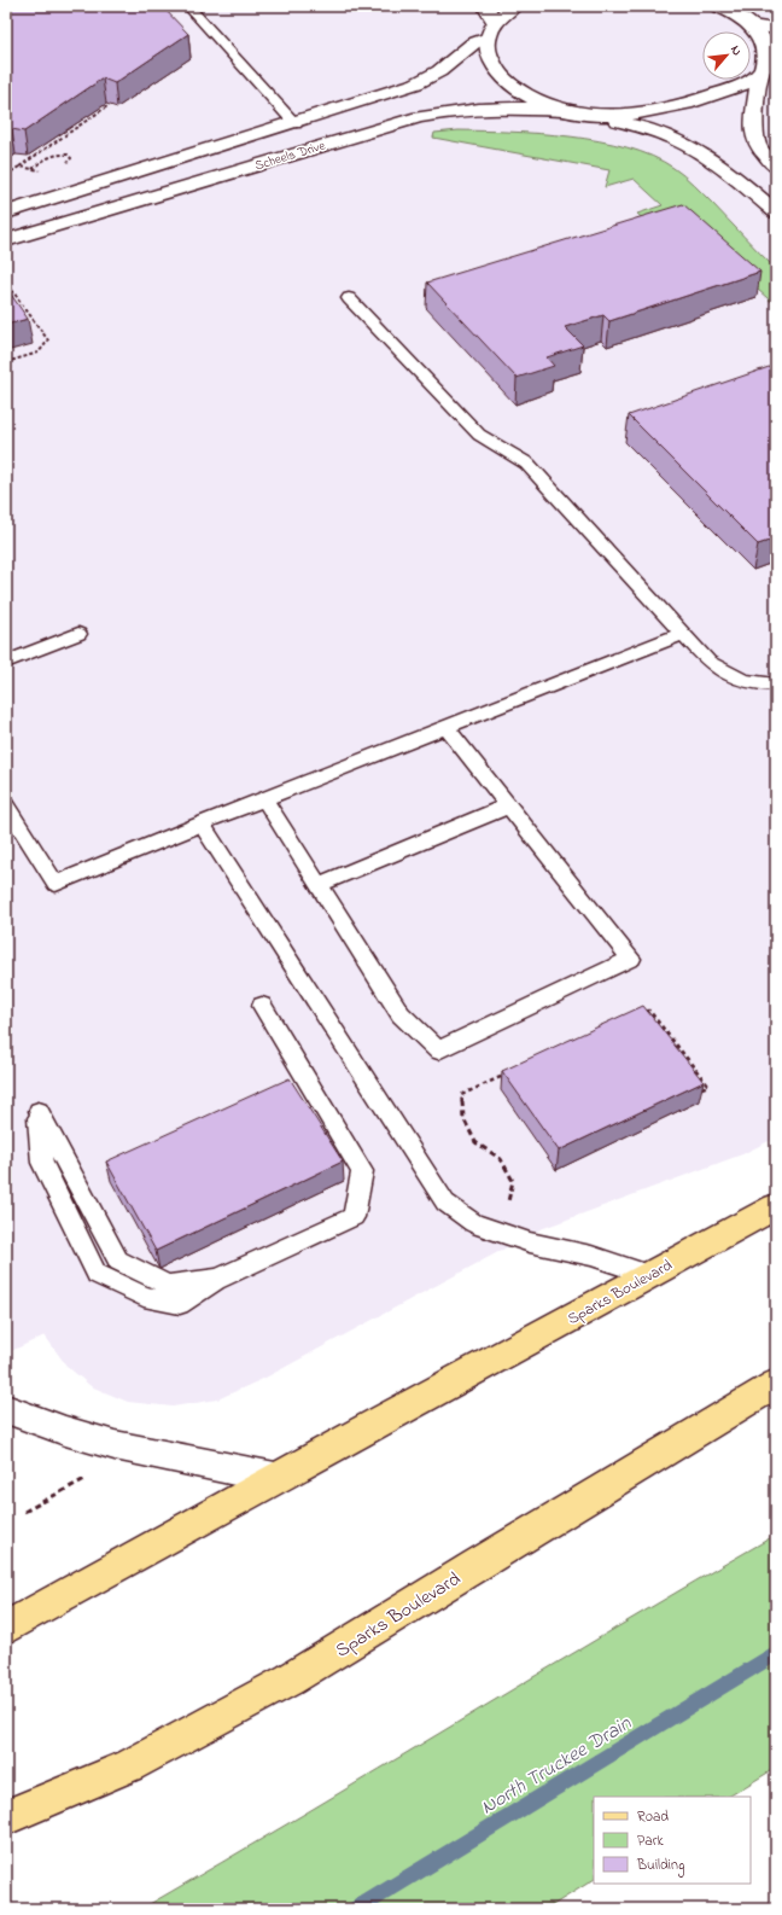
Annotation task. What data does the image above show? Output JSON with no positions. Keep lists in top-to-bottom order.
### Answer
{
  "streets": {
    "main road": ["Sparks Boulevard"],
    "street": ["Scheels Drive"]
  },
  "water": ["North Truckee Drain"],
  "legend": ["Road", "Park", "Building"],
  "north": "top right"
}
